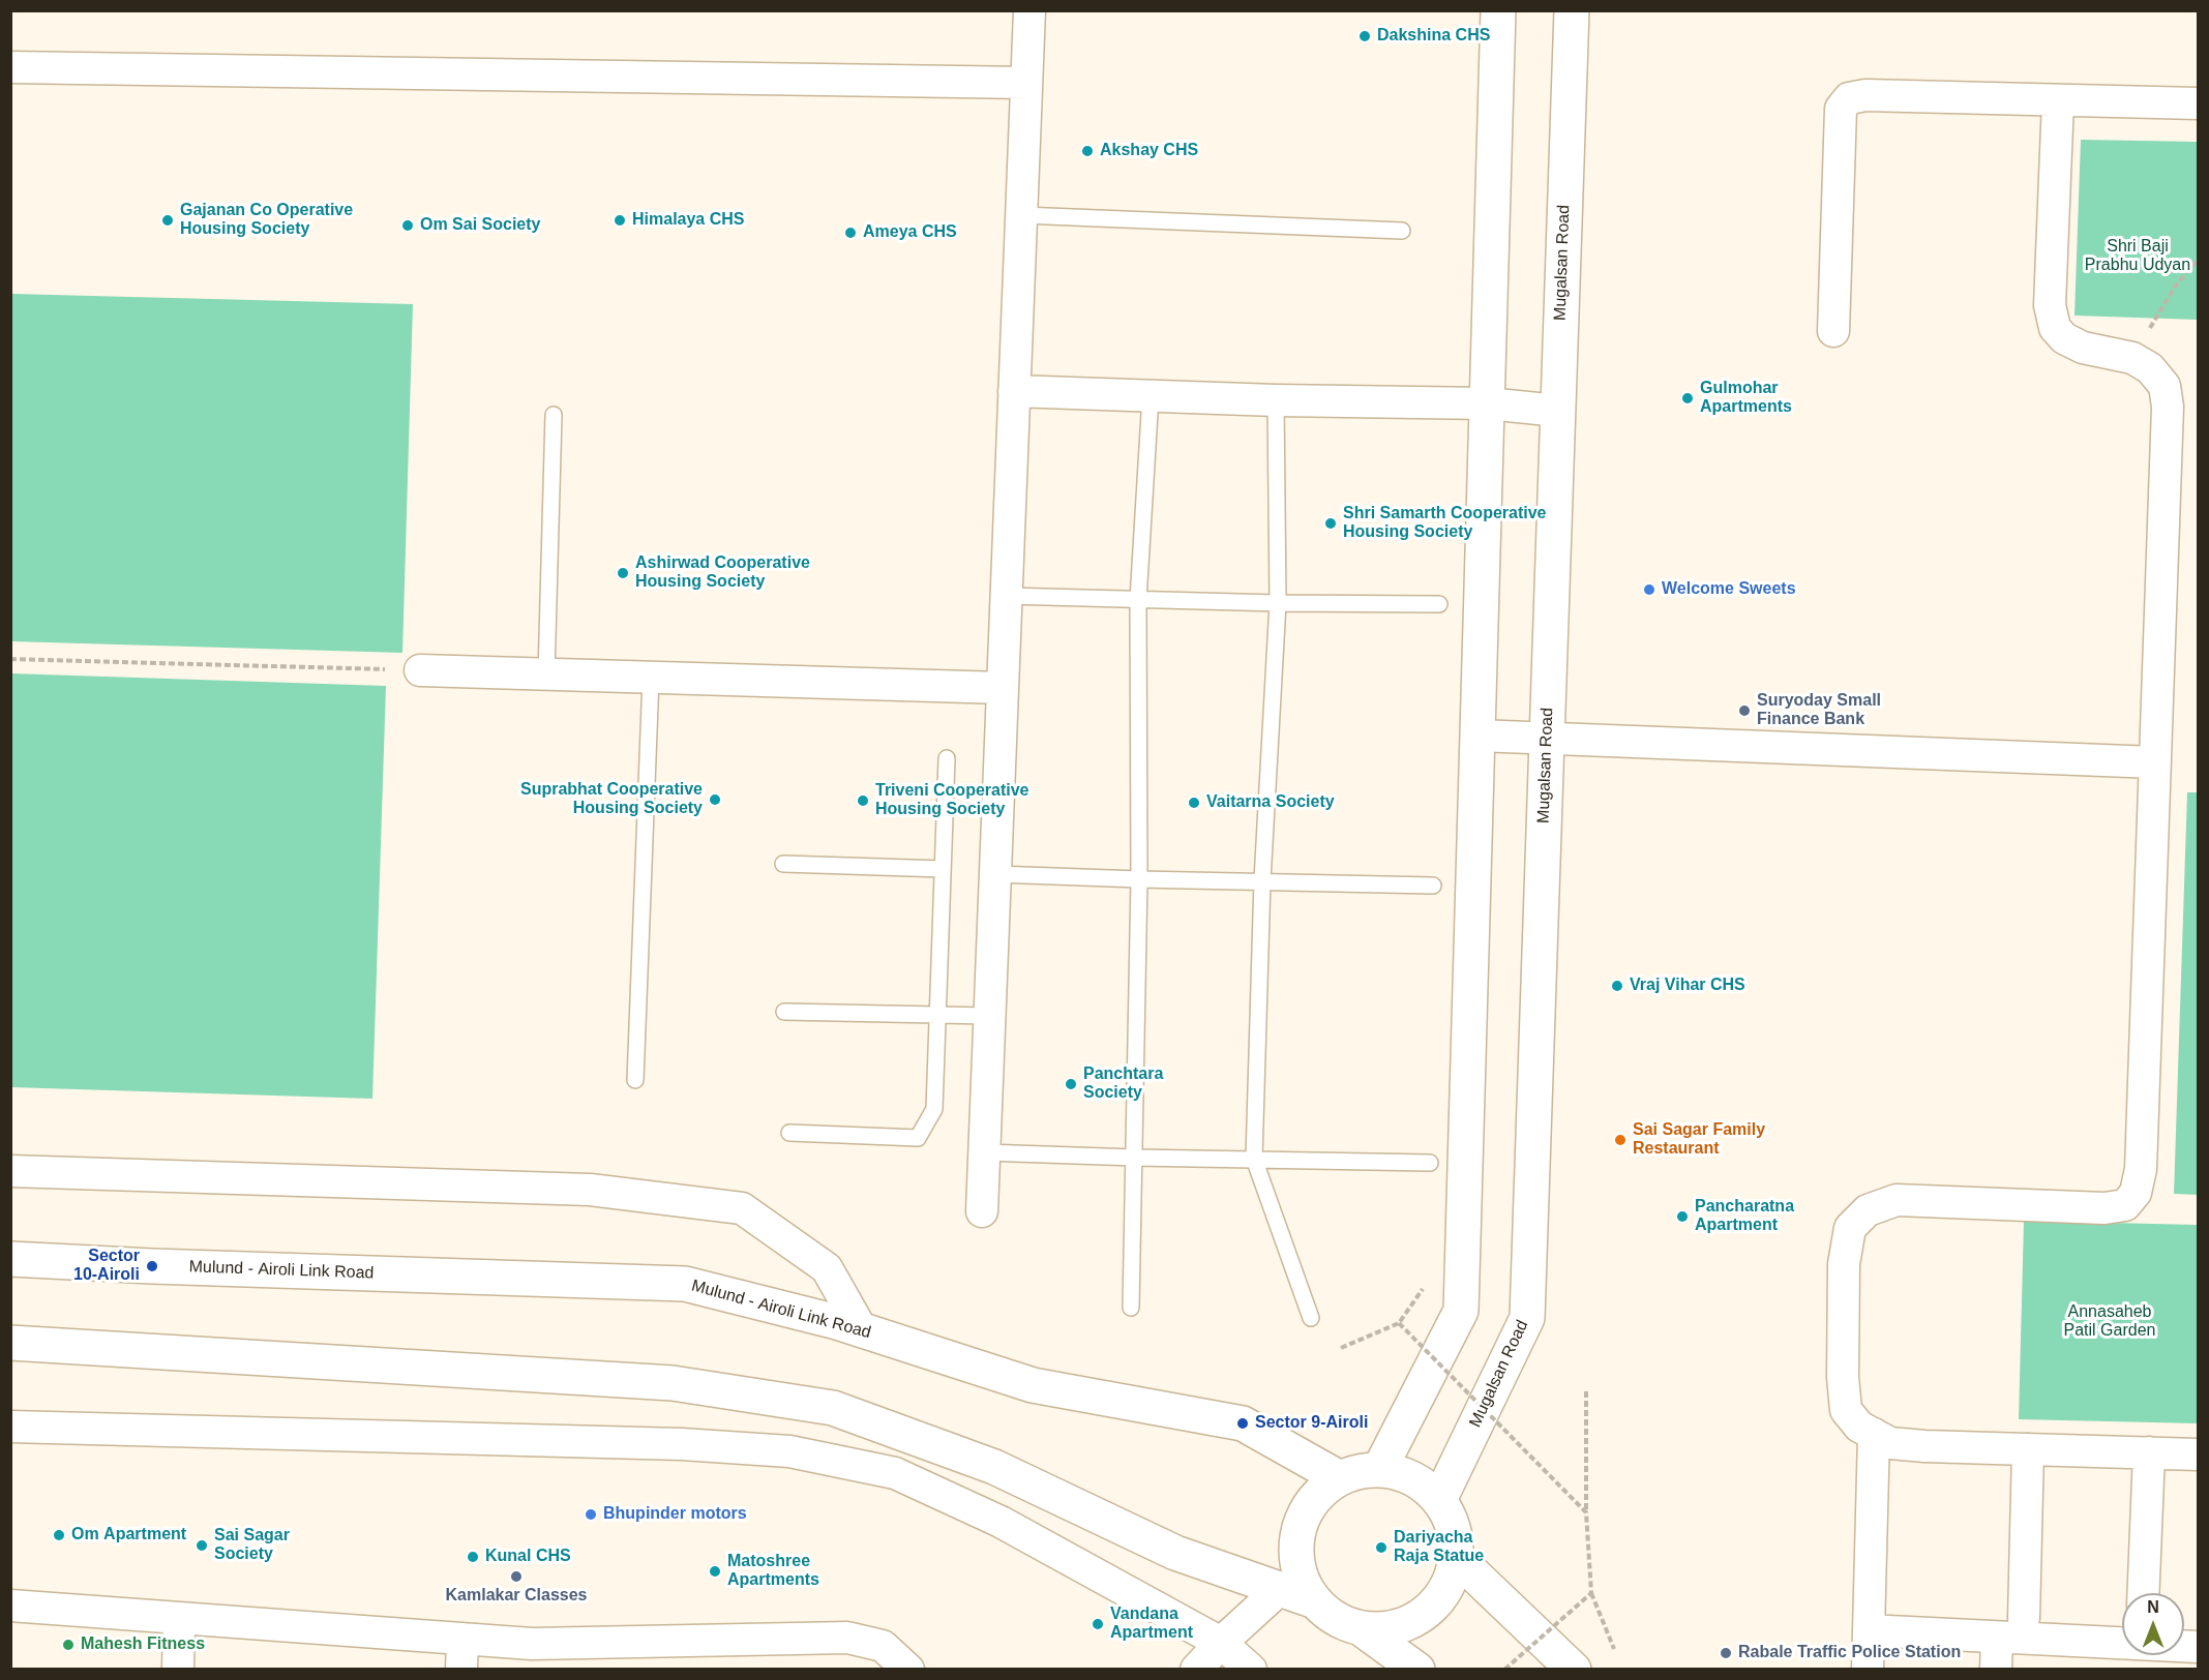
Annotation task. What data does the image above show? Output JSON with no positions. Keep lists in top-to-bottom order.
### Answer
{
  "streets": {
    "main road": ["Mugalsan Road", "Mulund - Airoli Link Road"]
  },
  "crossings": [
    ["Mugalsan Road", "Mulund - Airoli Link Road"]
  ],
  "parks": ["Shri Baji Prabhu Udyan", "Annasaheb Patil Garden"],
  "places": [
    "Dakshina CHS",
    "Akshay CHS",
    "Gajanan Co Operative Housing Society",
    "Himalaya CHS",
    "Om Sai Society",
    "Ameya CHS",
    "Gulmohar Apartments",
    "Shri Samarth Cooperative Housing Society",
    "Ashirwad Cooperative Housing Society",
    "Welcome Sweets",
    "Suryoday Small Finance Bank",
    "Suprabhat Cooperative Housing Society",
    "Triveni Cooperative Housing Society",
    "Vaitarna Society",
    "Vraj Vihar CHS",
    "Panchtara Society",
    "Sai Sagar Family Restaurant",
    "Pancharatna Apartment",
    "Sector 10-Airoli",
    "Sector 9-Airoli",
    "Bhupinder motors",
    "Om Apartment",
    "Sai Sagar Society",
    "Dariyacha Raja Statue",
    "Kunal CHS",
    "Matoshree Apartments",
    "Kamlakar Classes",
    "Vandana Apartment",
    "Mahesh Fitness",
    "Rabale Traffic Police Station"
  ],
  "north": "top"
}
